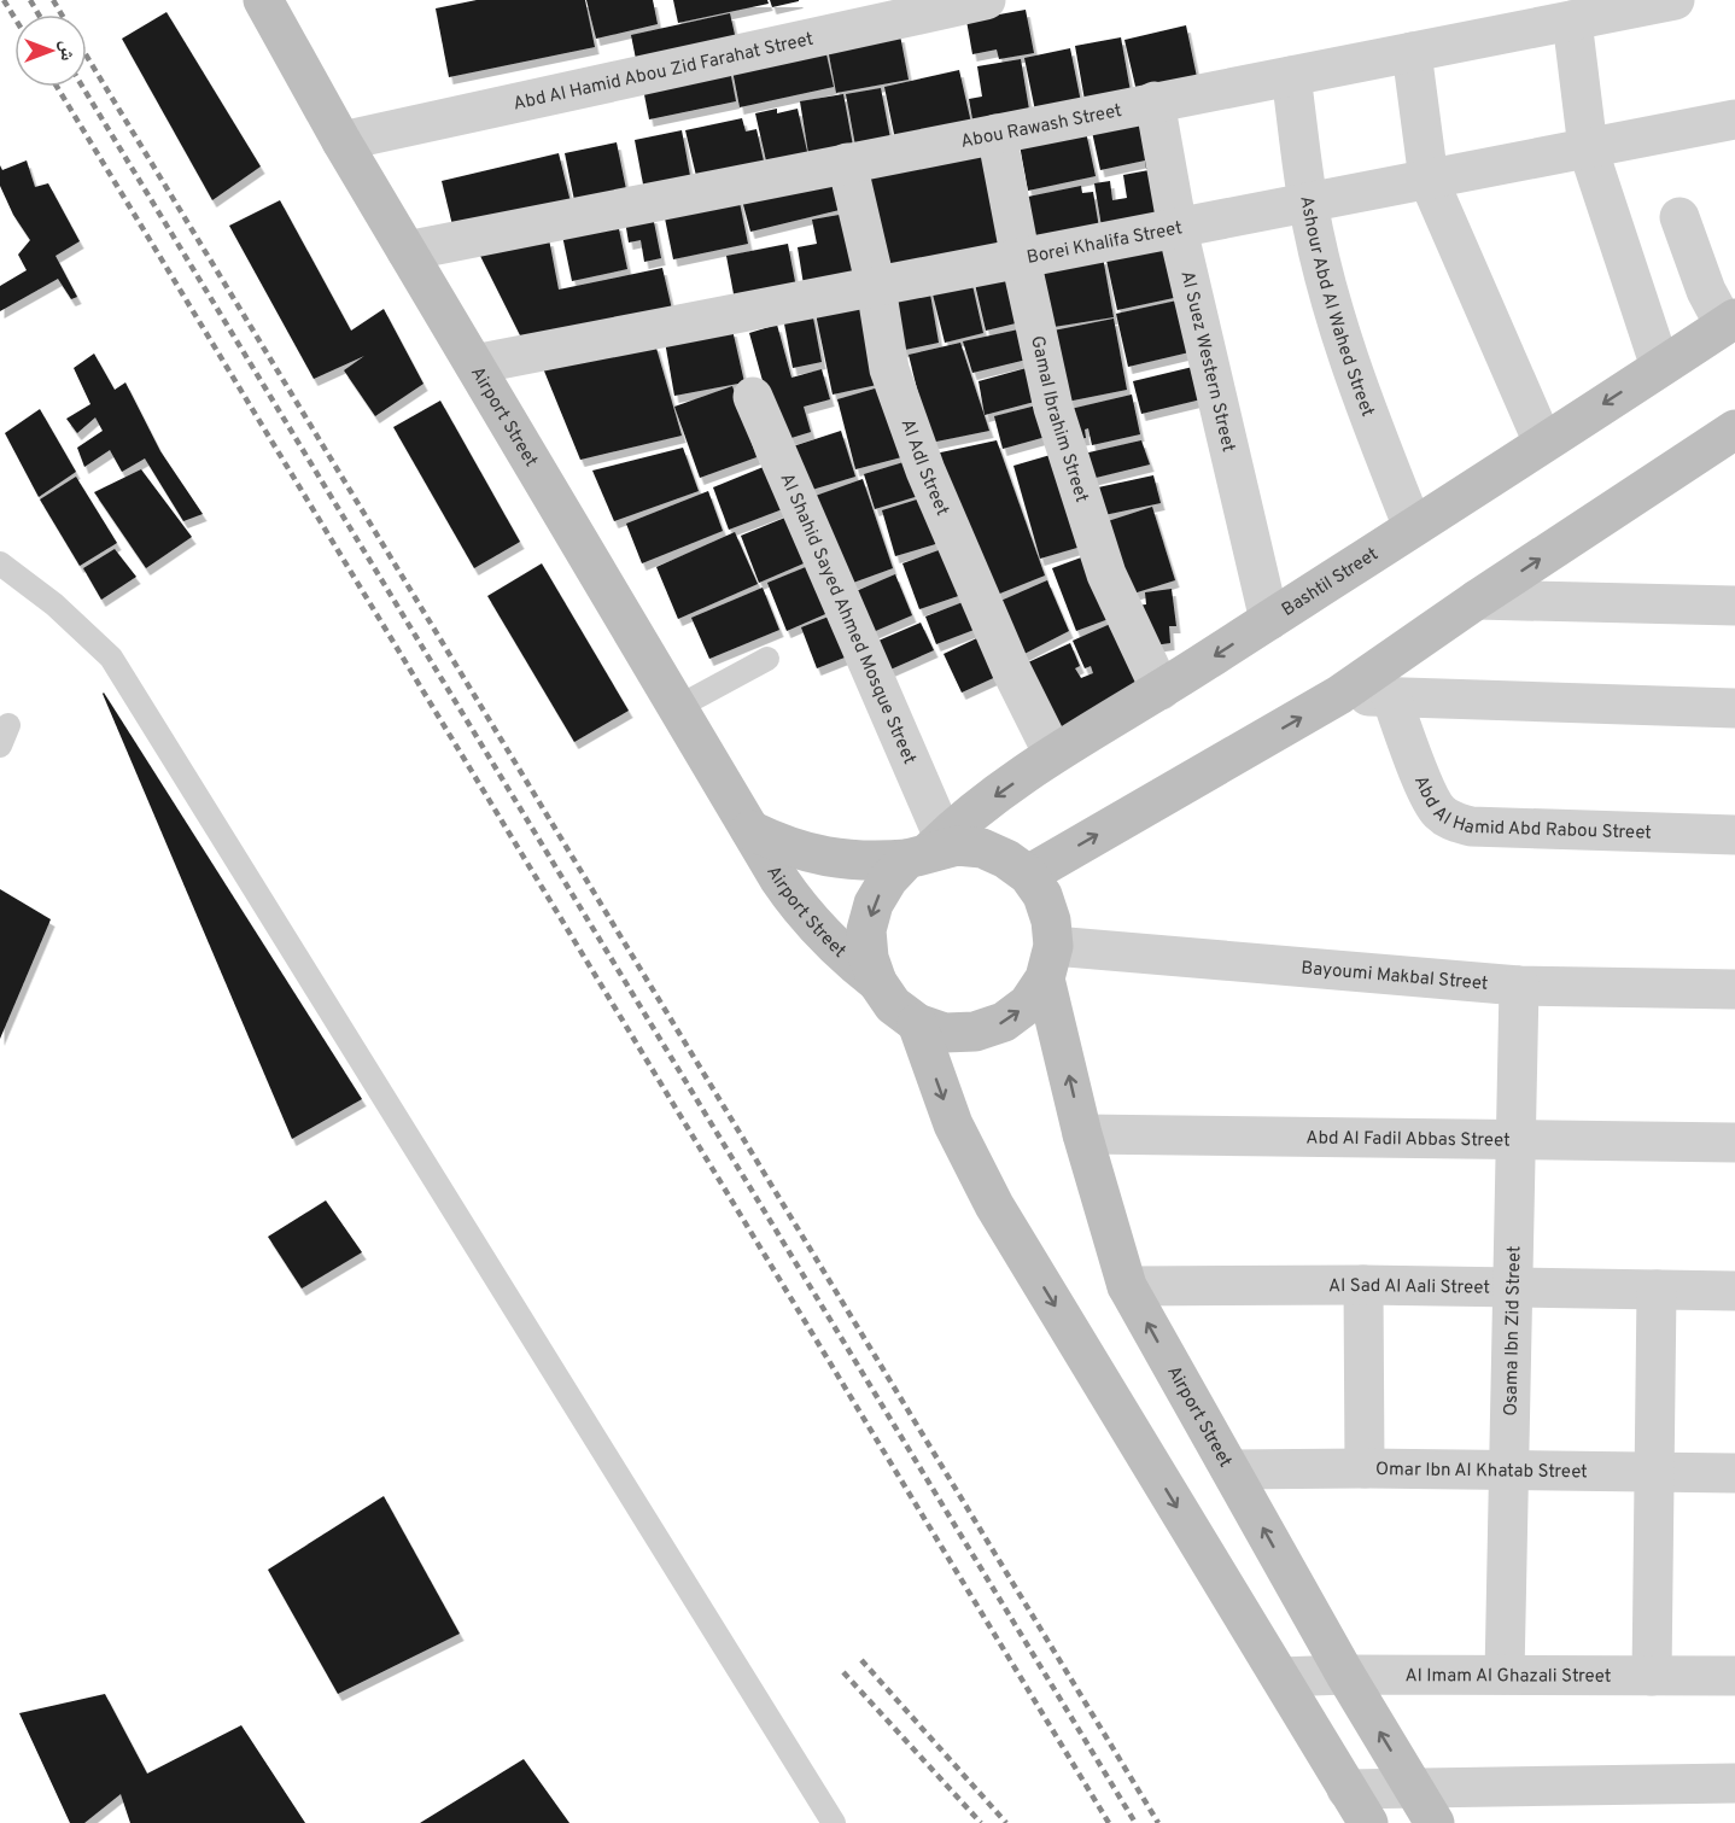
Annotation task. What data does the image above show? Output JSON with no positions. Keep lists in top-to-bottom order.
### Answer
{
  "streets": {
    "street": [
      "Abd Al Hamid Abou Zid Farahat Street",
      "Abou Rawash Street",
      "Borei Khalifa Street",
      "Ashour Abd Al Wahed Street",
      "Al Suez Western Street",
      "Airport Street",
      "Gamal Ibrahim Street",
      "Al Adl Street",
      "Bashtil Street",
      "Al Shahid Sayed Ahmed Mosque Street",
      "Abd Al Hamid Abd Rabou Street",
      "Bayoumi Makbal Street",
      "Abd Al Fadil Abbas Street",
      "Al Sad Al Aali Street",
      "Osama Ibn Zid Street",
      "Omar Ibn Al Khatab Street",
      "Al Imam Al Ghazali Street"
    ]
  },
  "crossings": [
    ["Abd Al Hamid Abou Zid Farahat Street", "Airport Street"],
    ["Abou Rawash Street", "Ashour Abd Al Wahed Street"],
    ["Abou Rawash Street", "Al Suez Western Street"],
    ["Abou Rawash Street", "Airport Street"],
    ["Abou Rawash Street", "Gamal Ibrahim Street"],
    ["Abou Rawash Street", "Al Adl Street"],
    ["Borei Khalifa Street", "Ashour Abd Al Wahed Street"],
    ["Borei Khalifa Street", "Al Suez Western Street"],
    ["Borei Khalifa Street", "Airport Street"],
    ["Borei Khalifa Street", "Gamal Ibrahim Street"],
    ["Borei Khalifa Street", "Al Adl Street"],
    ["Ashour Abd Al Wahed Street", "Bashtil Street"],
    ["Al Suez Western Street", "Bashtil Street"],
    ["Airport Street", "Bashtil Street"],
    ["Airport Street", "Al Shahid Sayed Ahmed Mosque Street"],
    ["Airport Street", "Bayoumi Makbal Street"],
    ["Airport Street", "Abd Al Fadil Abbas Street"],
    ["Airport Street", "Al Sad Al Aali Street"],
    ["Airport Street", "Omar Ibn Al Khatab Street"],
    ["Airport Street", "Al Imam Al Ghazali Street"],
    ["Gamal Ibrahim Street", "Bashtil Street"],
    ["Al Adl Street", "Bashtil Street"],
    ["Bashtil Street", "Al Shahid Sayed Ahmed Mosque Street"],
    ["Bashtil Street", "Bayoumi Makbal Street"],
    ["Al Shahid Sayed Ahmed Mosque Street", "Bayoumi Makbal Street"],
    ["Bayoumi Makbal Street", "Osama Ibn Zid Street"],
    ["Abd Al Fadil Abbas Street", "Osama Ibn Zid Street"],
    ["Al Sad Al Aali Street", "Osama Ibn Zid Street"],
    ["Osama Ibn Zid Street", "Omar Ibn Al Khatab Street"],
    ["Osama Ibn Zid Street", "Al Imam Al Ghazali Street"]
  ],
  "north": "right"
}
